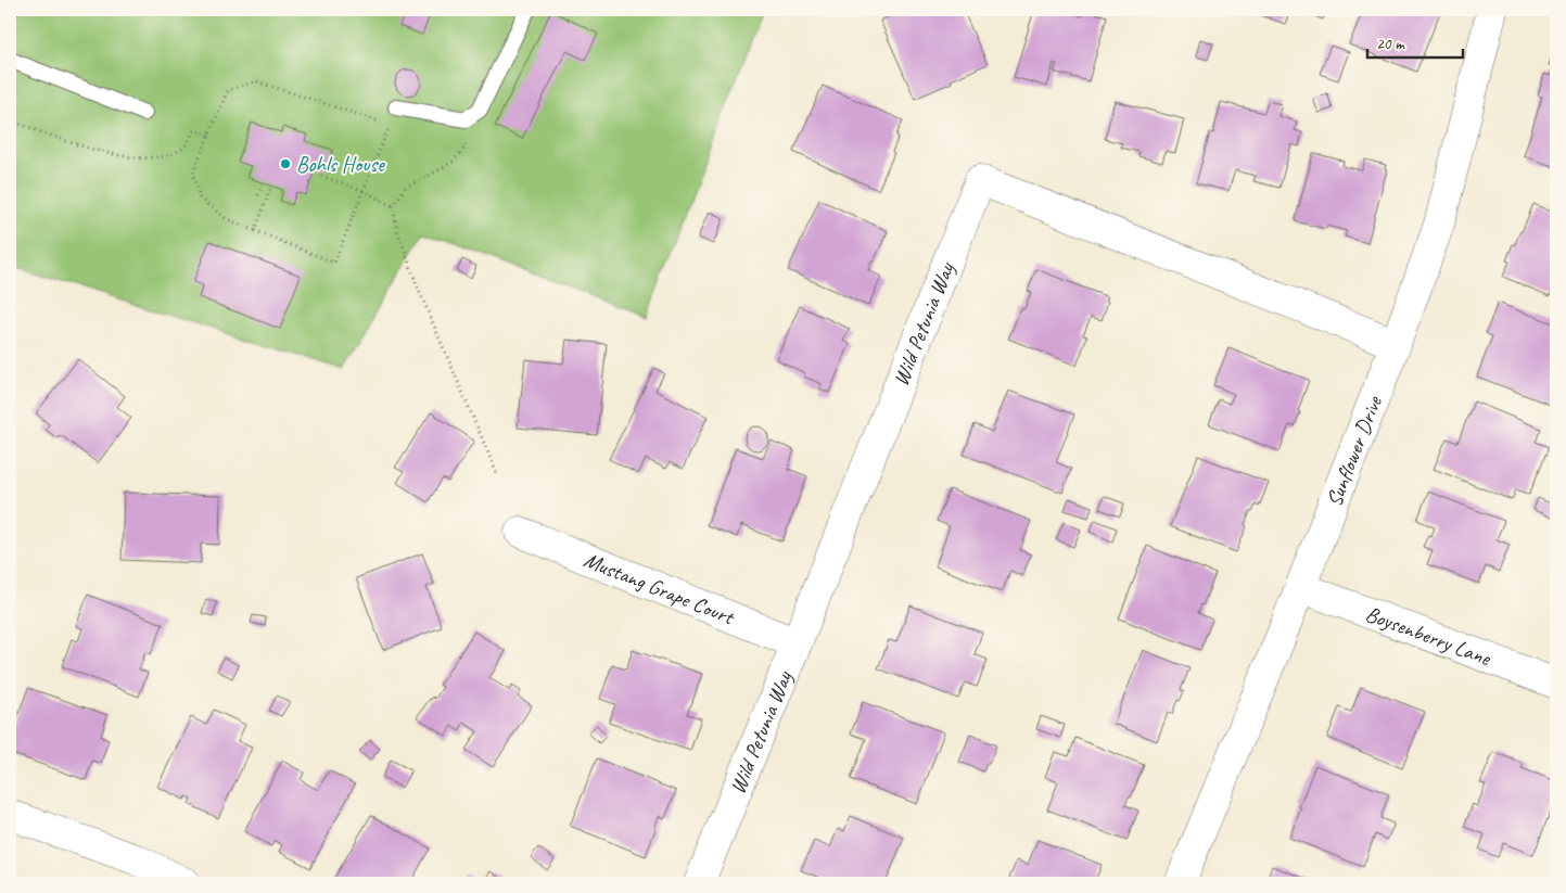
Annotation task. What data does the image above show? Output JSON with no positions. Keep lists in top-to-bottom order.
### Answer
{
  "streets": {
    "street": [
      "Wild Petunia Way",
      "Sunflower Drive",
      "Mustang Grape Court",
      "Boysenberry Lane"
    ]
  },
  "crossings": [
    ["Wild Petunia Way", "Sunflower Drive"],
    ["Wild Petunia Way", "Mustang Grape Court"],
    ["Sunflower Drive", "Boysenberry Lane"]
  ],
  "places": ["Bohls House"],
  "scale_bar": "20 m"
}
